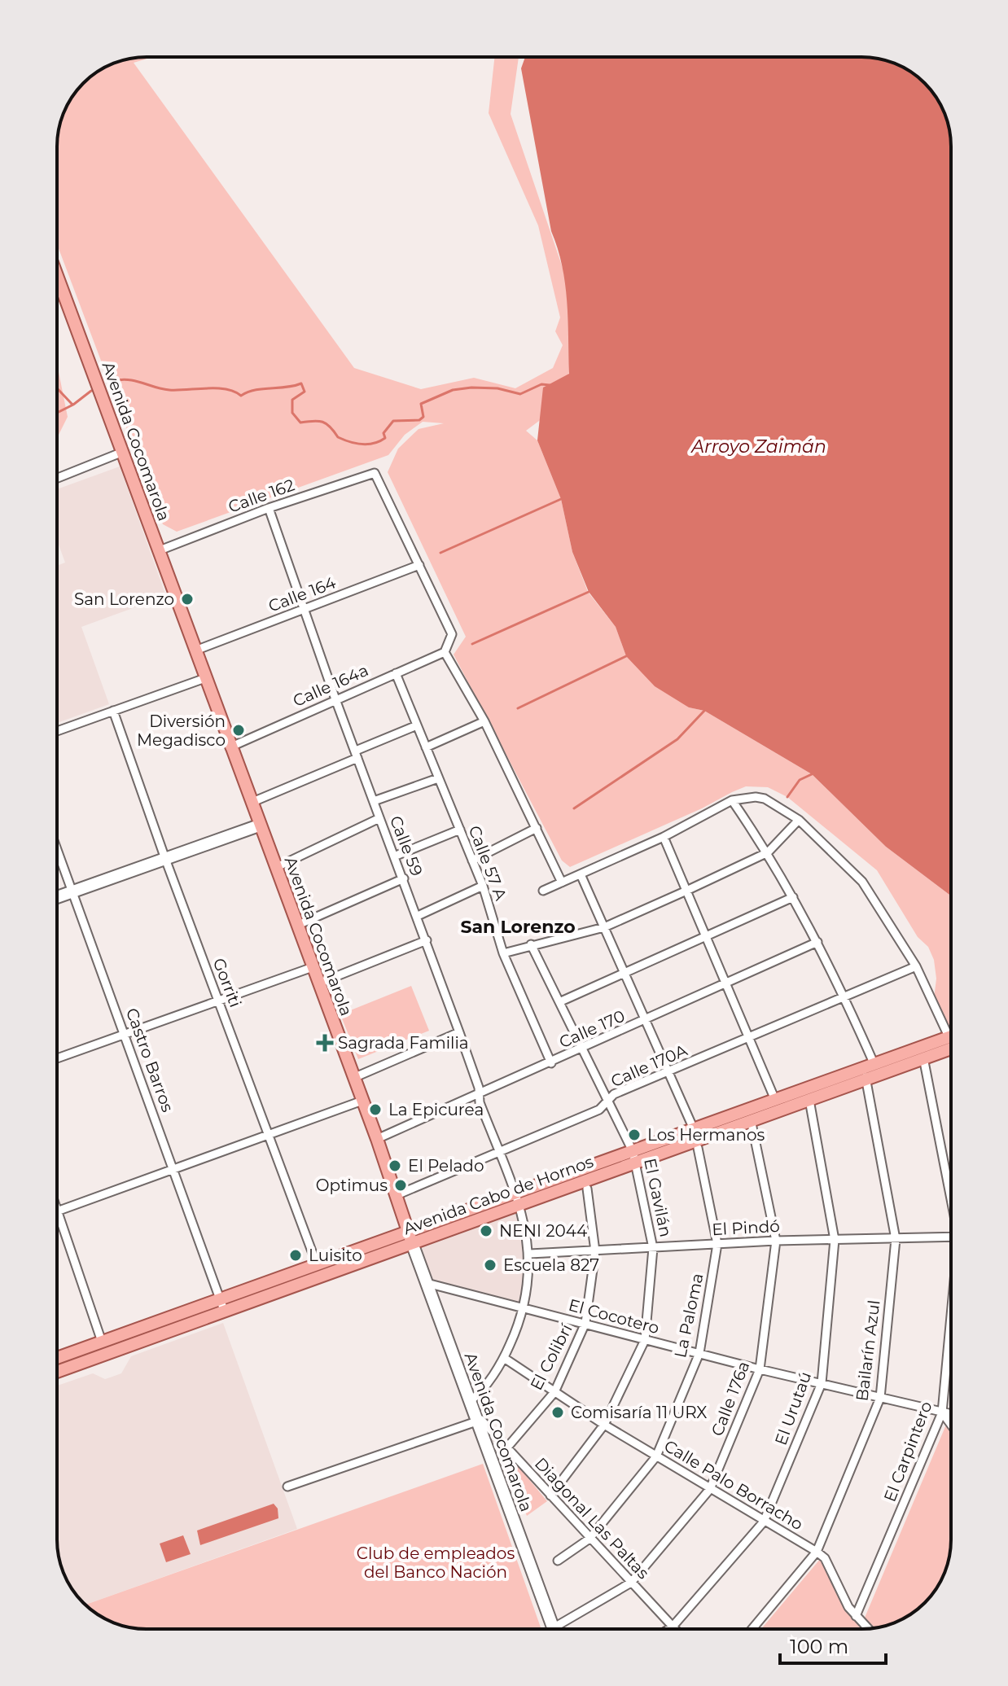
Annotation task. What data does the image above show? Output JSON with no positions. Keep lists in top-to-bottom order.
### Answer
{
  "streets": {
    "main road": ["Avenida Cocomarola", "Avenida Cabo de Hornos"],
    "street": [
      "Calle 162",
      "Calle 164",
      "Calle 164a",
      "Calle 59",
      "Calle 57 A",
      "Gorriti",
      "Calle 170",
      "Castro Barros",
      "Calle 170A",
      "El Gavilán",
      "El Pindó",
      "La Paloma",
      "El Cocotero",
      "Bailarín Azul",
      "El Colibrí",
      "Calle 176a",
      "El Urutaú",
      "El Carpintero",
      "Calle Palo Borracho",
      "Diagonal Las Paltas"
    ]
  },
  "crossings": [
    ["Avenida Cocomarola", "Calle 162"],
    ["Avenida Cocomarola", "Calle 164"],
    ["Avenida Cocomarola", "Calle 164a"],
    ["Avenida Cocomarola", "Calle 59"],
    ["Avenida Cocomarola", "Calle 170"],
    ["Avenida Cocomarola", "Calle 170A"],
    ["Avenida Cocomarola", "Avenida Cabo de Hornos"],
    ["Avenida Cocomarola", "El Cocotero"],
    ["Avenida Cocomarola", "Calle 176a"],
    ["Avenida Cocomarola", "Diagonal Las Paltas"],
    ["Calle 162", "Calle 164"],
    ["Calle 162", "Calle 59"],
    ["Calle 164", "Calle 59"],
    ["Calle 164a", "Calle 59"],
    ["Calle 164a", "Calle 57 A"],
    ["Calle 59", "Calle 170"],
    ["Calle 59", "Calle 170A"],
    ["Calle 59", "Avenida Cabo de Hornos"],
    ["Calle 59", "El Pindó"],
    ["Calle 59", "El Cocotero"],
    ["Calle 59", "Calle Palo Borracho"],
    ["Calle 57 A", "Calle 170"],
    ["Gorriti", "Avenida Cabo de Hornos"],
    ["Calle 170", "El Gavilán"],
    ["Calle 170", "Bailarín Azul"],
    ["Castro Barros", "Avenida Cabo de Hornos"],
    ["Calle 170A", "El Gavilán"],
    ["Calle 170A", "Bailarín Azul"],
    ["Avenida Cabo de Hornos", "El Gavilán"],
    ["Avenida Cabo de Hornos", "Bailarín Azul"],
    ["Avenida Cabo de Hornos", "Calle 176a"],
    ["Avenida Cabo de Hornos", "El Urutaú"],
    ["Avenida Cabo de Hornos", "El Carpintero"],
    ["El Gavilán", "El Pindó"],
    ["El Gavilán", "El Cocotero"],
    ["El Gavilán", "Calle Palo Borracho"],
    ["El Gavilán", "Diagonal Las Paltas"],
    ["El Pindó", "La Paloma"],
    ["El Pindó", "Bailarín Azul"],
    ["El Pindó", "El Colibrí"],
    ["El Pindó", "Calle 176a"],
    ["El Pindó", "El Urutaú"],
    ["La Paloma", "El Cocotero"],
    ["La Paloma", "Calle Palo Borracho"],
    ["La Paloma", "Diagonal Las Paltas"],
    ["El Cocotero", "Bailarín Azul"],
    ["El Cocotero", "El Colibrí"],
    ["El Cocotero", "Calle 176a"],
    ["El Cocotero", "El Urutaú"],
    ["El Cocotero", "El Carpintero"],
    ["Bailarín Azul", "Calle Palo Borracho"],
    ["El Colibrí", "Calle Palo Borracho"],
    ["El Colibrí", "Diagonal Las Paltas"],
    ["Calle 176a", "Calle Palo Borracho"],
    ["Calle 176a", "Diagonal Las Paltas"],
    ["El Urutaú", "Calle Palo Borracho"],
    ["El Urutaú", "Diagonal Las Paltas"]
  ],
  "districts": ["San Lorenzo"],
  "water": ["Arroyo Zaimán"],
  "parks": ["Club de empleados del Banco Nación"],
  "places": {
    "other": [
      "San Lorenzo",
      "Diversión Megadisco",
      "La Epicurea",
      "Los Hermanos",
      "El Pelado",
      "Optimus",
      "NENI 2044",
      "Luisito",
      "Escuela 827",
      "Comisaría 11 URX"
    ],
    "health": ["Sagrada Familia"]
  },
  "scale_bar": "100 m"
}
